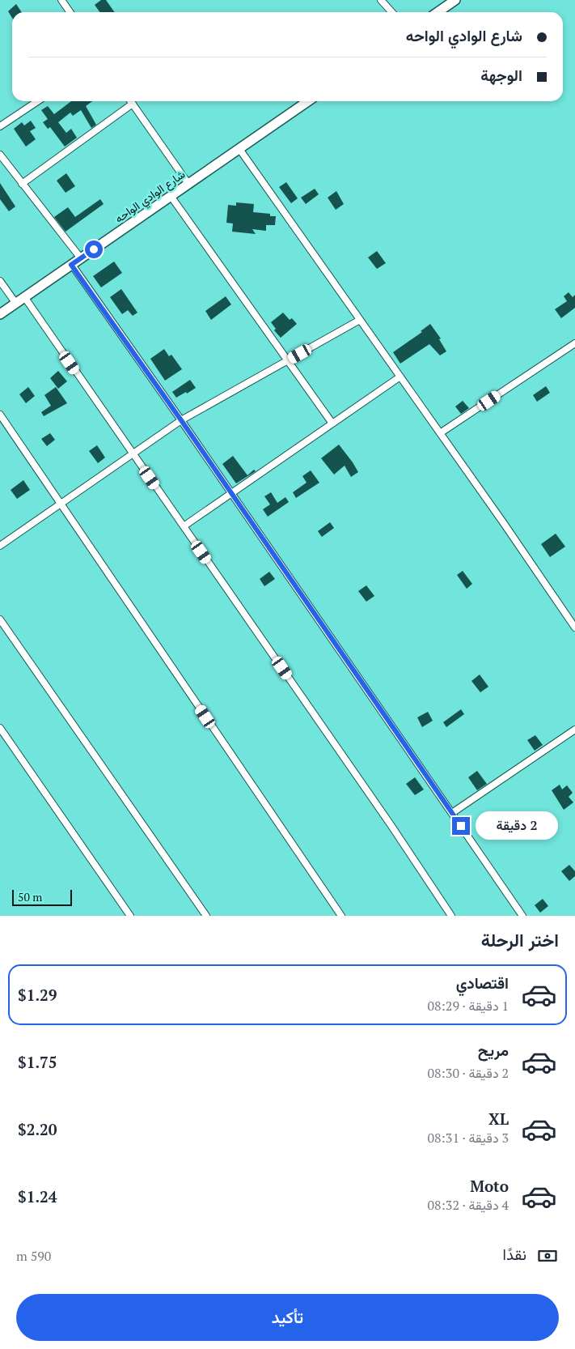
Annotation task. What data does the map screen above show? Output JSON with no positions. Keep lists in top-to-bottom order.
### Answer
{
  "streets": {
    "main road": ["شارع الوادي الواحه"]
  },
  "scale_bar": "50 m",
  "page": {
    "banner": ["شارع الوادي الواحه", "الوجهة"],
    "bubble": "2 دقيقة",
    "scale": "50 m",
    "heading": "اختر الرحلة",
    "list": [
      {
        "name": "اقتصادي",
        "note": "1 دقيقة · 08:29",
        "value": "$1.29"
      },
      {
        "name": "مريح",
        "note": "2 دقيقة · 08:30",
        "value": "$1.75"
      },
      {
        "name": "XL",
        "note": "3 دقيقة · 08:31",
        "value": "$2.20"
      },
      {
        "name": "Moto",
        "note": "4 دقيقة · 08:32",
        "value": "$1.24"
      }
    ],
    "pay": ["نقدًا", "590 m"],
    "buttons": "تأكيد"
  }
}
